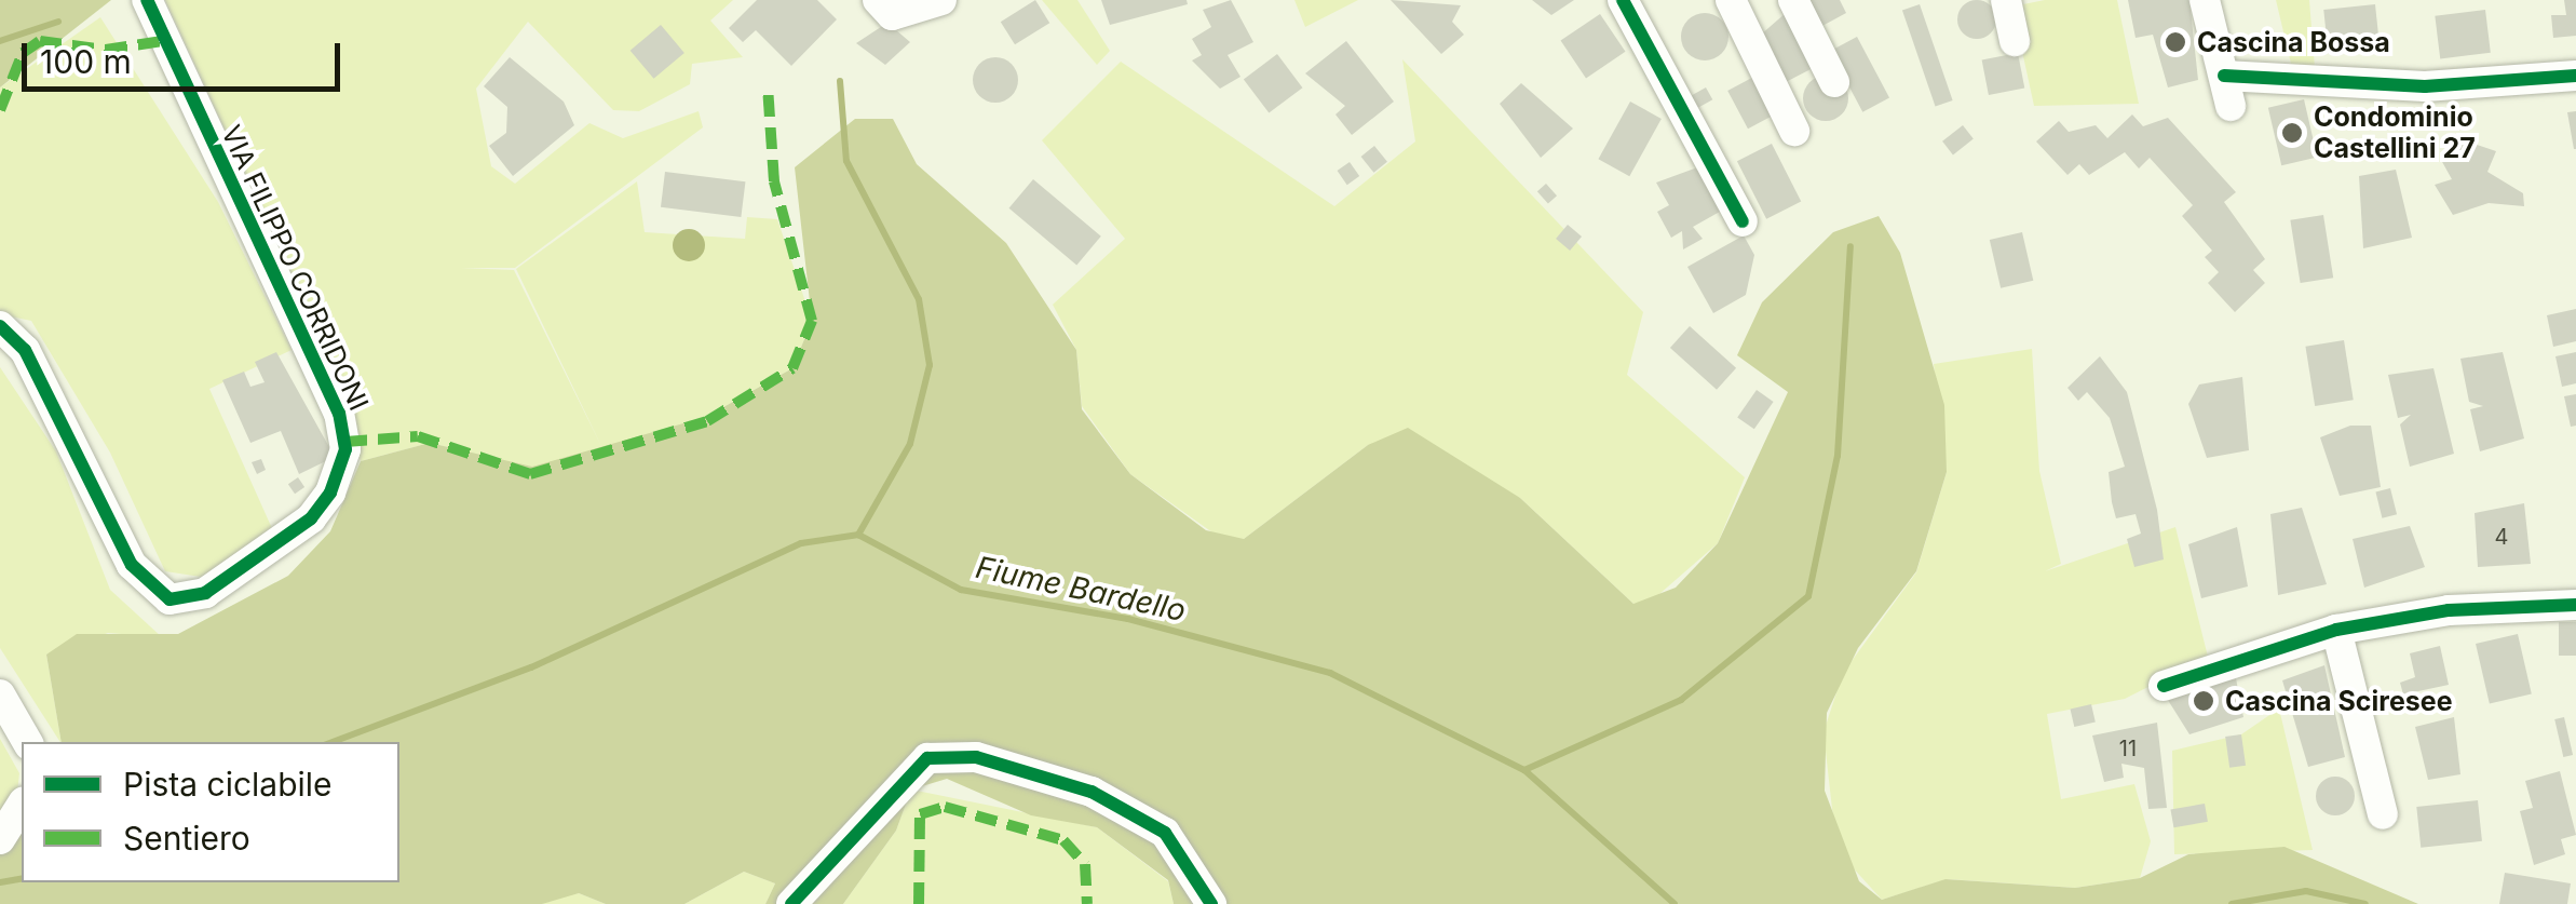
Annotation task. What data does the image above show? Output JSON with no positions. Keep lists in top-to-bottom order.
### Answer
{
  "streets": {
    "street": ["VIA FILIPPO CORRIDONI"]
  },
  "water": ["Fiume Bardello"],
  "places": ["Cascina Bossa", "Condominio Castellini 27", "Cascina Sciresee"],
  "house_numbers": ["4", "11"],
  "legend": ["Pista ciclabile", "Sentiero"],
  "scale_bar": "100 m"
}
